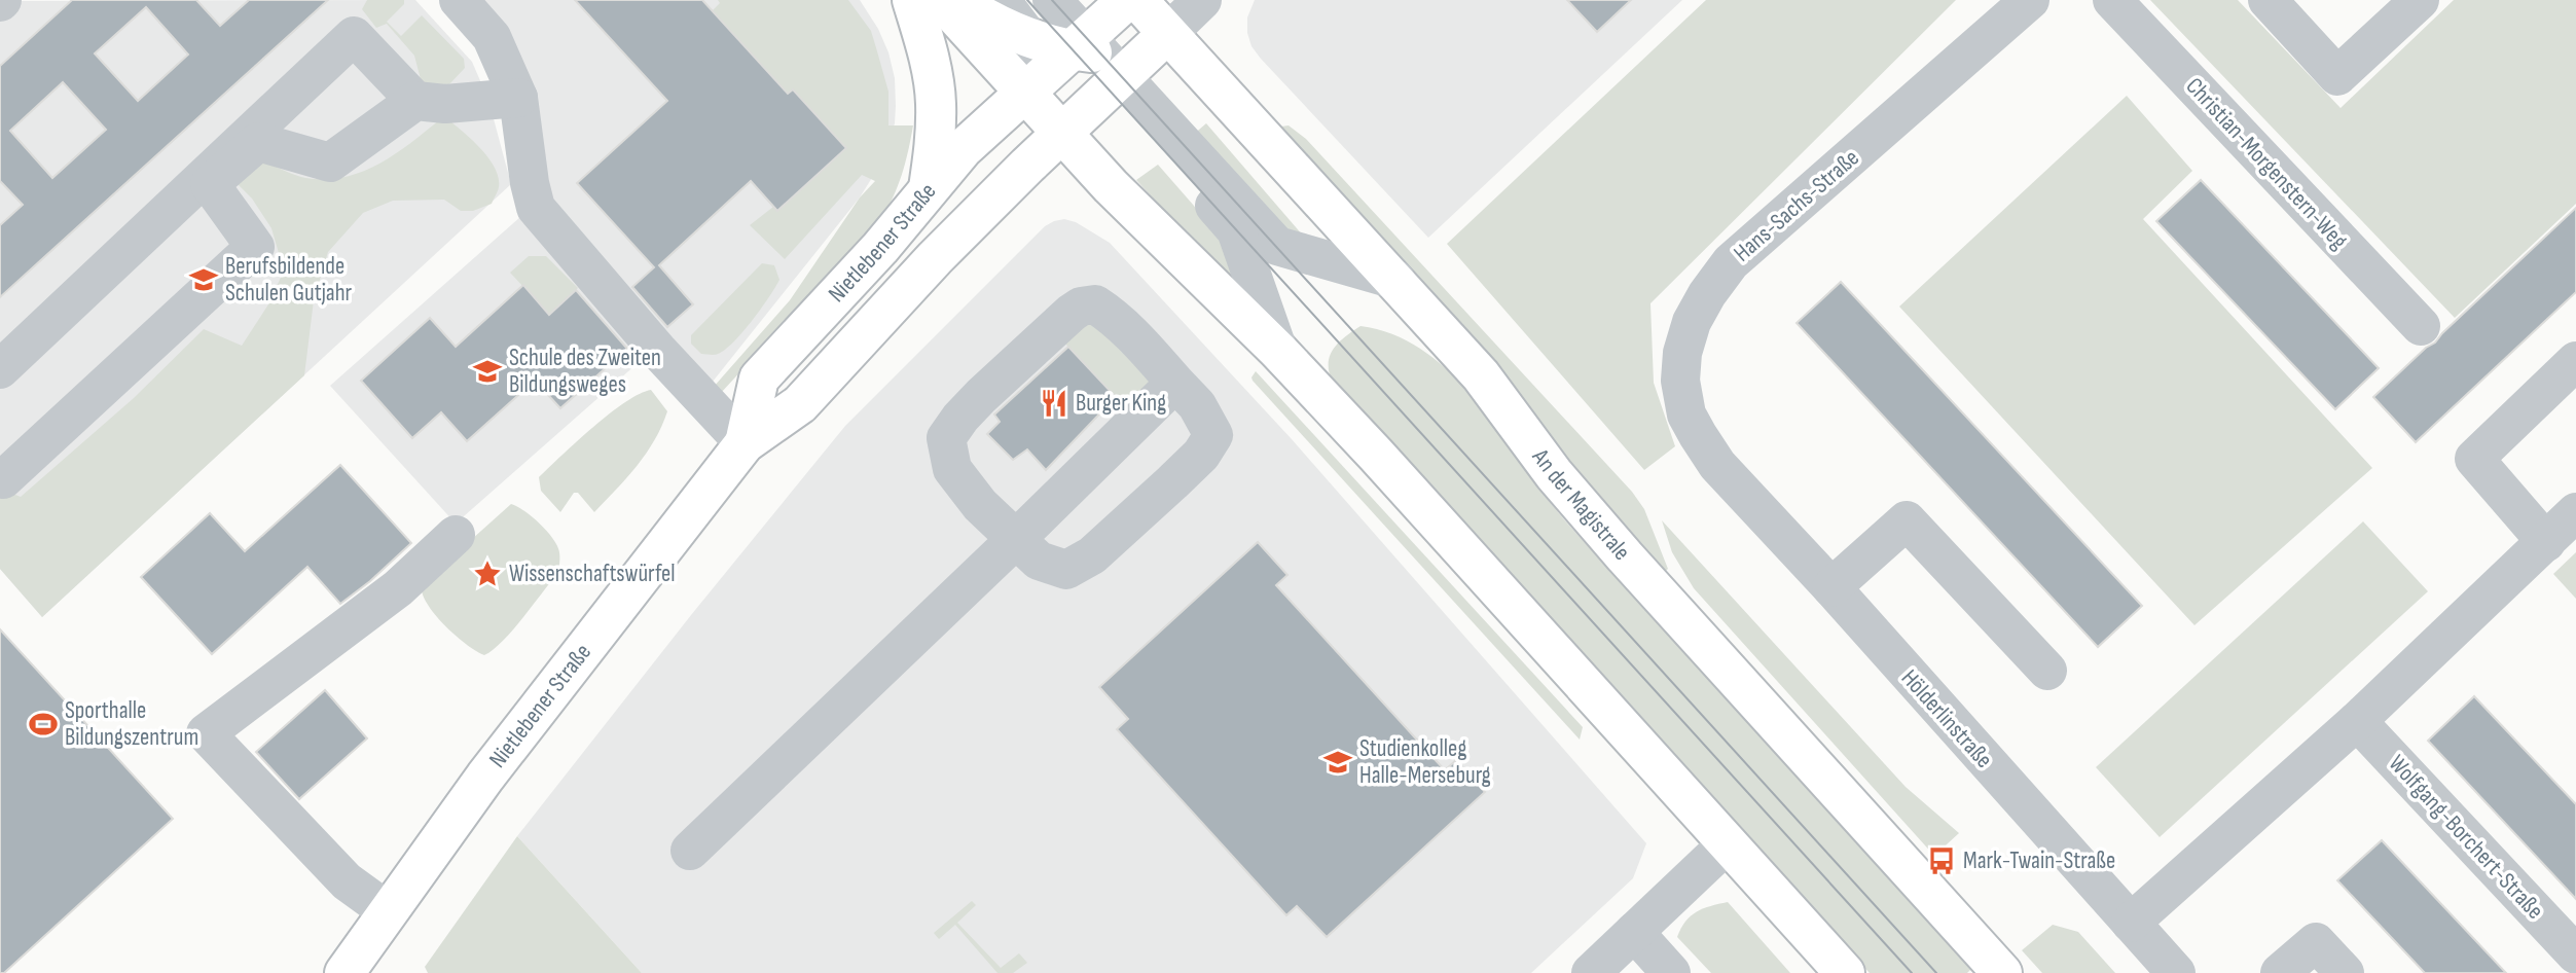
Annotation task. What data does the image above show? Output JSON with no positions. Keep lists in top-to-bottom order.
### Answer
{
  "streets": {
    "main road": ["Nietlebener Straße", "An der Magistrale"],
    "street": [
      "Christian-Morgenstern-Weg",
      "Hans-Sachs-Straße",
      "Hölderlinstraße",
      "Wolfgang-Borchert-Straße"
    ]
  },
  "crossings": [
    ["Hans-Sachs-Straße", "Hölderlinstraße"]
  ],
  "places": {
    "school or university": ["Berufsbildende Schulen Gutjahr", "Schule des Zweiten Bildungsweges", "Studienkolleg Halle-Merseburg"],
    "restaurant": ["Burger King"],
    "place": ["Wissenschaftswürfel"],
    "sports": ["Sporthalle Bildungszentrum"],
    "bus stop": ["Mark-Twain-Straße"]
  }
}
